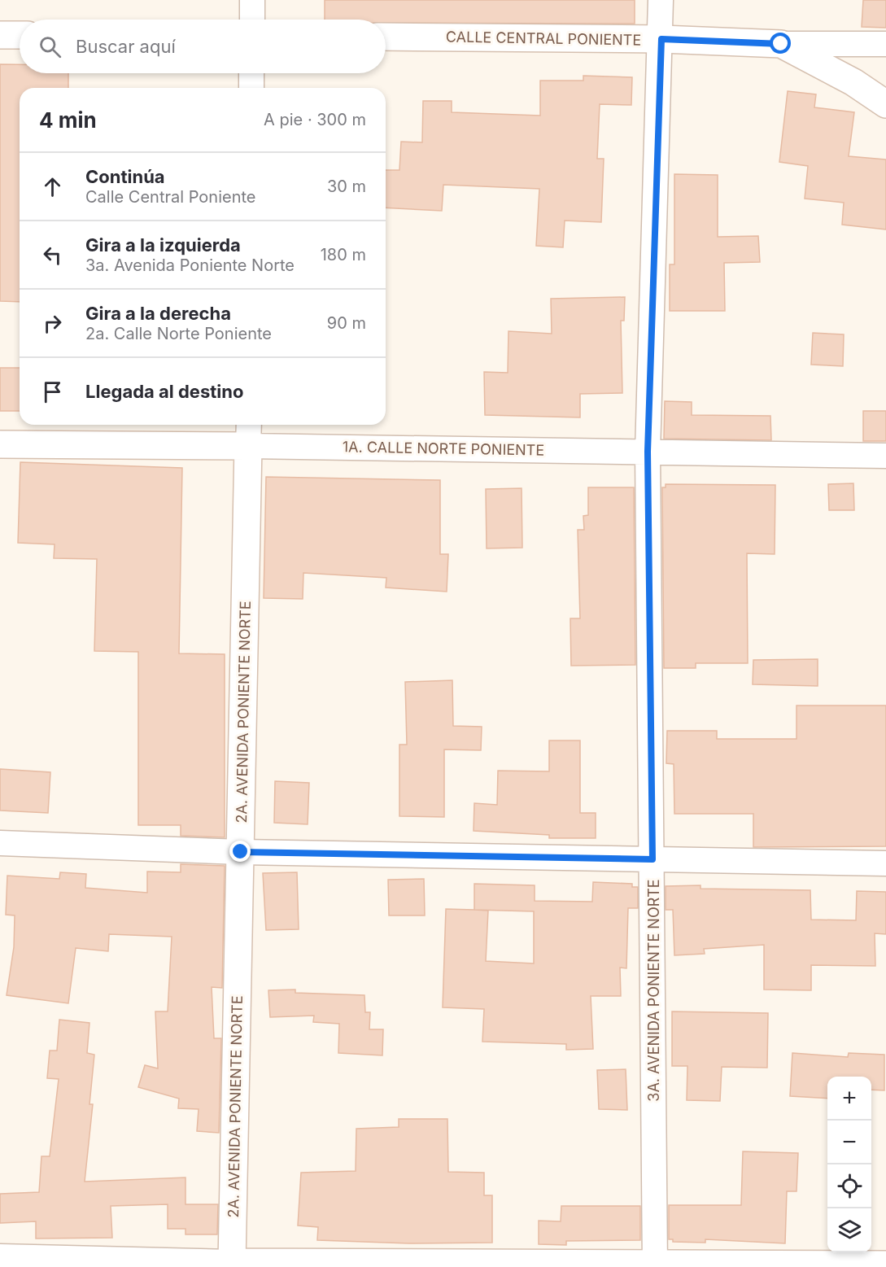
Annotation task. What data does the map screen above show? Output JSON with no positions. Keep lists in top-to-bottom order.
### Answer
{
  "streets": {
    "main road": ["CALLE CENTRAL PONIENTE", "1A. CALLE NORTE PONIENTE", "2A. AVENIDA PONIENTE NORTE"],
    "street": ["3A. AVENIDA PONIENTE NORTE"]
  },
  "crossings": [
    ["CALLE CENTRAL PONIENTE", "3A. AVENIDA PONIENTE NORTE"],
    ["1A. CALLE NORTE PONIENTE", "2A. AVENIDA PONIENTE NORTE"],
    ["1A. CALLE NORTE PONIENTE", "3A. AVENIDA PONIENTE NORTE"]
  ],
  "page": {
    "search": "Buscar aquí",
    "heading": ["4 min", "A pie · 300 m"],
    "list": [
      ["Continúa", "Calle Central Poniente", "30 m"],
      ["Gira a la izquierda", "3a. Avenida Poniente Norte", "180 m"],
      ["Gira a la derecha", "2a. Calle Norte Poniente", "90 m"],
      "Llegada al destino"
    ],
    "map_buttons": ["+", "−"]
  }
}
